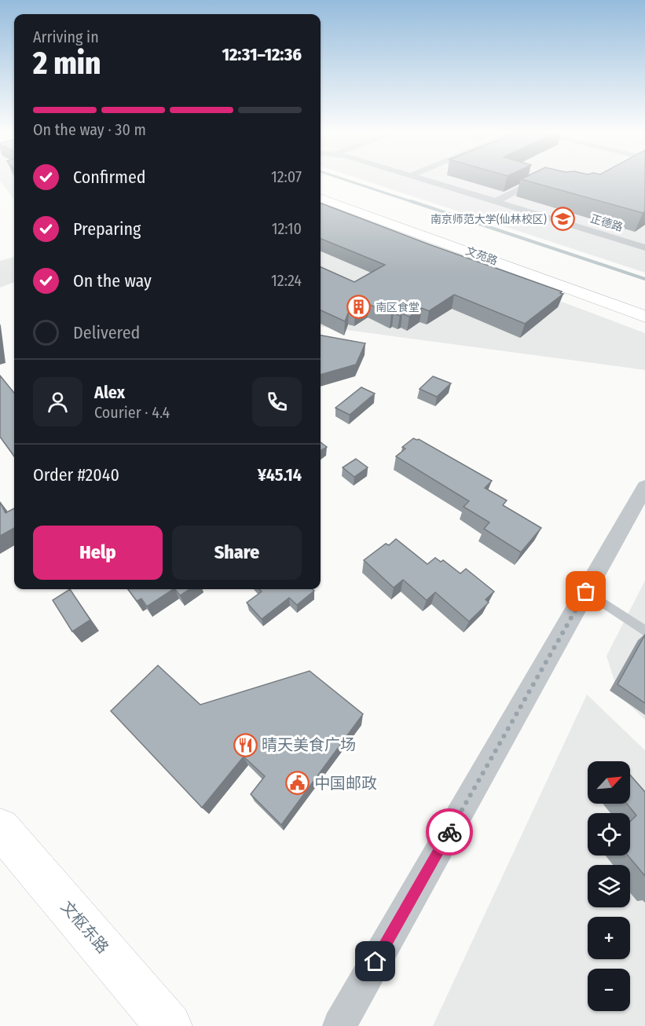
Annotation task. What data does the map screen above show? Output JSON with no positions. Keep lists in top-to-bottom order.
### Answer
{
  "streets": {
    "main road": ["文苑路", "文枢东路"],
    "street": ["正德路"]
  },
  "places": {
    "school or university": ["南京师范大学(仙林校区)"],
    "building": ["南区食堂"],
    "restaurant": ["晴天美食广场"],
    "public building": ["中国邮政"]
  },
  "north": "top right",
  "page": {
    "heading": ["2 min", "Arriving in", "12:31–12:36"],
    "panel": [
      "Alex",
      "Courier · 4.4",
      "Order #2040",
      "¥45.14"
    ],
    "bar": "On the way · 30 m",
    "list": [
      ["Confirmed", "12:07"],
      ["Preparing", "12:10"],
      ["On the way", "12:24"],
      "Delivered"
    ],
    "buttons": ["Help", "Share"],
    "map_buttons": ["+", "−"]
  }
}
